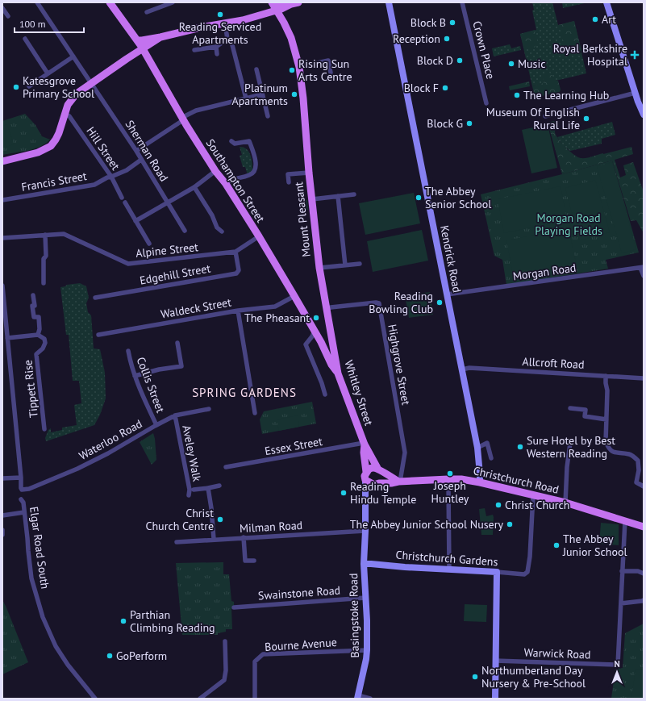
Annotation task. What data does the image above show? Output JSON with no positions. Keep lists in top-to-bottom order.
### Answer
{
  "streets": {
    "main road": [
      "Southampton Street",
      "Mount Pleasant",
      "Whitley Street",
      "Christchurch Road"
    ],
    "street": [
      "Crown Place",
      "Hill Street",
      "Sherman Road",
      "Francis Street",
      "Alpine Street",
      "Kendrick Road",
      "Morgan Road",
      "Edgehill Street",
      "Waldeck Street",
      "Allcroft Road",
      "Highgrove Street",
      "Collis Street",
      "Tippett Rise",
      "Waterloo Road",
      "Essex Street",
      "Aveley Walk",
      "Milman Road",
      "Elgar Road South",
      "Christchurch Gardens",
      "Swainstone Road",
      "Basingstoke Road",
      "Bourne Avenue",
      "Warwick Road"
    ]
  },
  "crossings": [
    ["Hill Street", "Francis Street"],
    ["Sherman Road", "Francis Street"],
    ["Southampton Street", "Alpine Street"],
    ["Southampton Street", "Waldeck Street"],
    ["Southampton Street", "Whitley Street"],
    ["Mount Pleasant", "Highgrove Street"],
    ["Mount Pleasant", "Whitley Street"],
    ["Alpine Street", "Edgehill Street"],
    ["Kendrick Road", "Morgan Road"],
    ["Kendrick Road", "Allcroft Road"],
    ["Kendrick Road", "Christchurch Road"],
    ["Highgrove Street", "Whitley Street"],
    ["Highgrove Street", "Christchurch Road"],
    ["Collis Street", "Waterloo Road"],
    ["Whitley Street", "Essex Street"],
    ["Whitley Street", "Christchurch Road"],
    ["Waterloo Road", "Aveley Walk"],
    ["Christchurch Road", "Christchurch Gardens"],
    ["Milman Road", "Basingstoke Road"],
    ["Christchurch Gardens", "Basingstoke Road"],
    ["Swainstone Road", "Basingstoke Road"],
    ["Basingstoke Road", "Bourne Avenue"]
  ],
  "districts": ["SPRING GARDENS"],
  "parks": ["Morgan Road Playing Fields"],
  "places": {
    "other": [
      "Reading Serviced Apartments",
      "Art",
      "Block B",
      "Reception",
      "Block D",
      "Music",
      "Rising Sun Arts Centre",
      "Katesgrove Primary School",
      "Block F",
      "Platinum Apartments",
      "The Learning Hub",
      "Museum Of English Rural Life",
      "Block G",
      "The Abbey Senior School",
      "Reading Bowling Club",
      "The Pheasant",
      "Sure Hotel by Best Western Reading",
      "Joseph Huntley",
      "Reading Hindu Temple",
      "Christ Church",
      "Christ Church Centre",
      "The Abbey Junior School Nusery",
      "The Abbey Junior School",
      "Parthian Climbing Reading",
      "GoPerform",
      "Northumberland Day Nursery & Pre-School"
    ],
    "health": ["Royal Berkshire Hospital"]
  },
  "scale_bar": "100 m",
  "north": "top"
}
